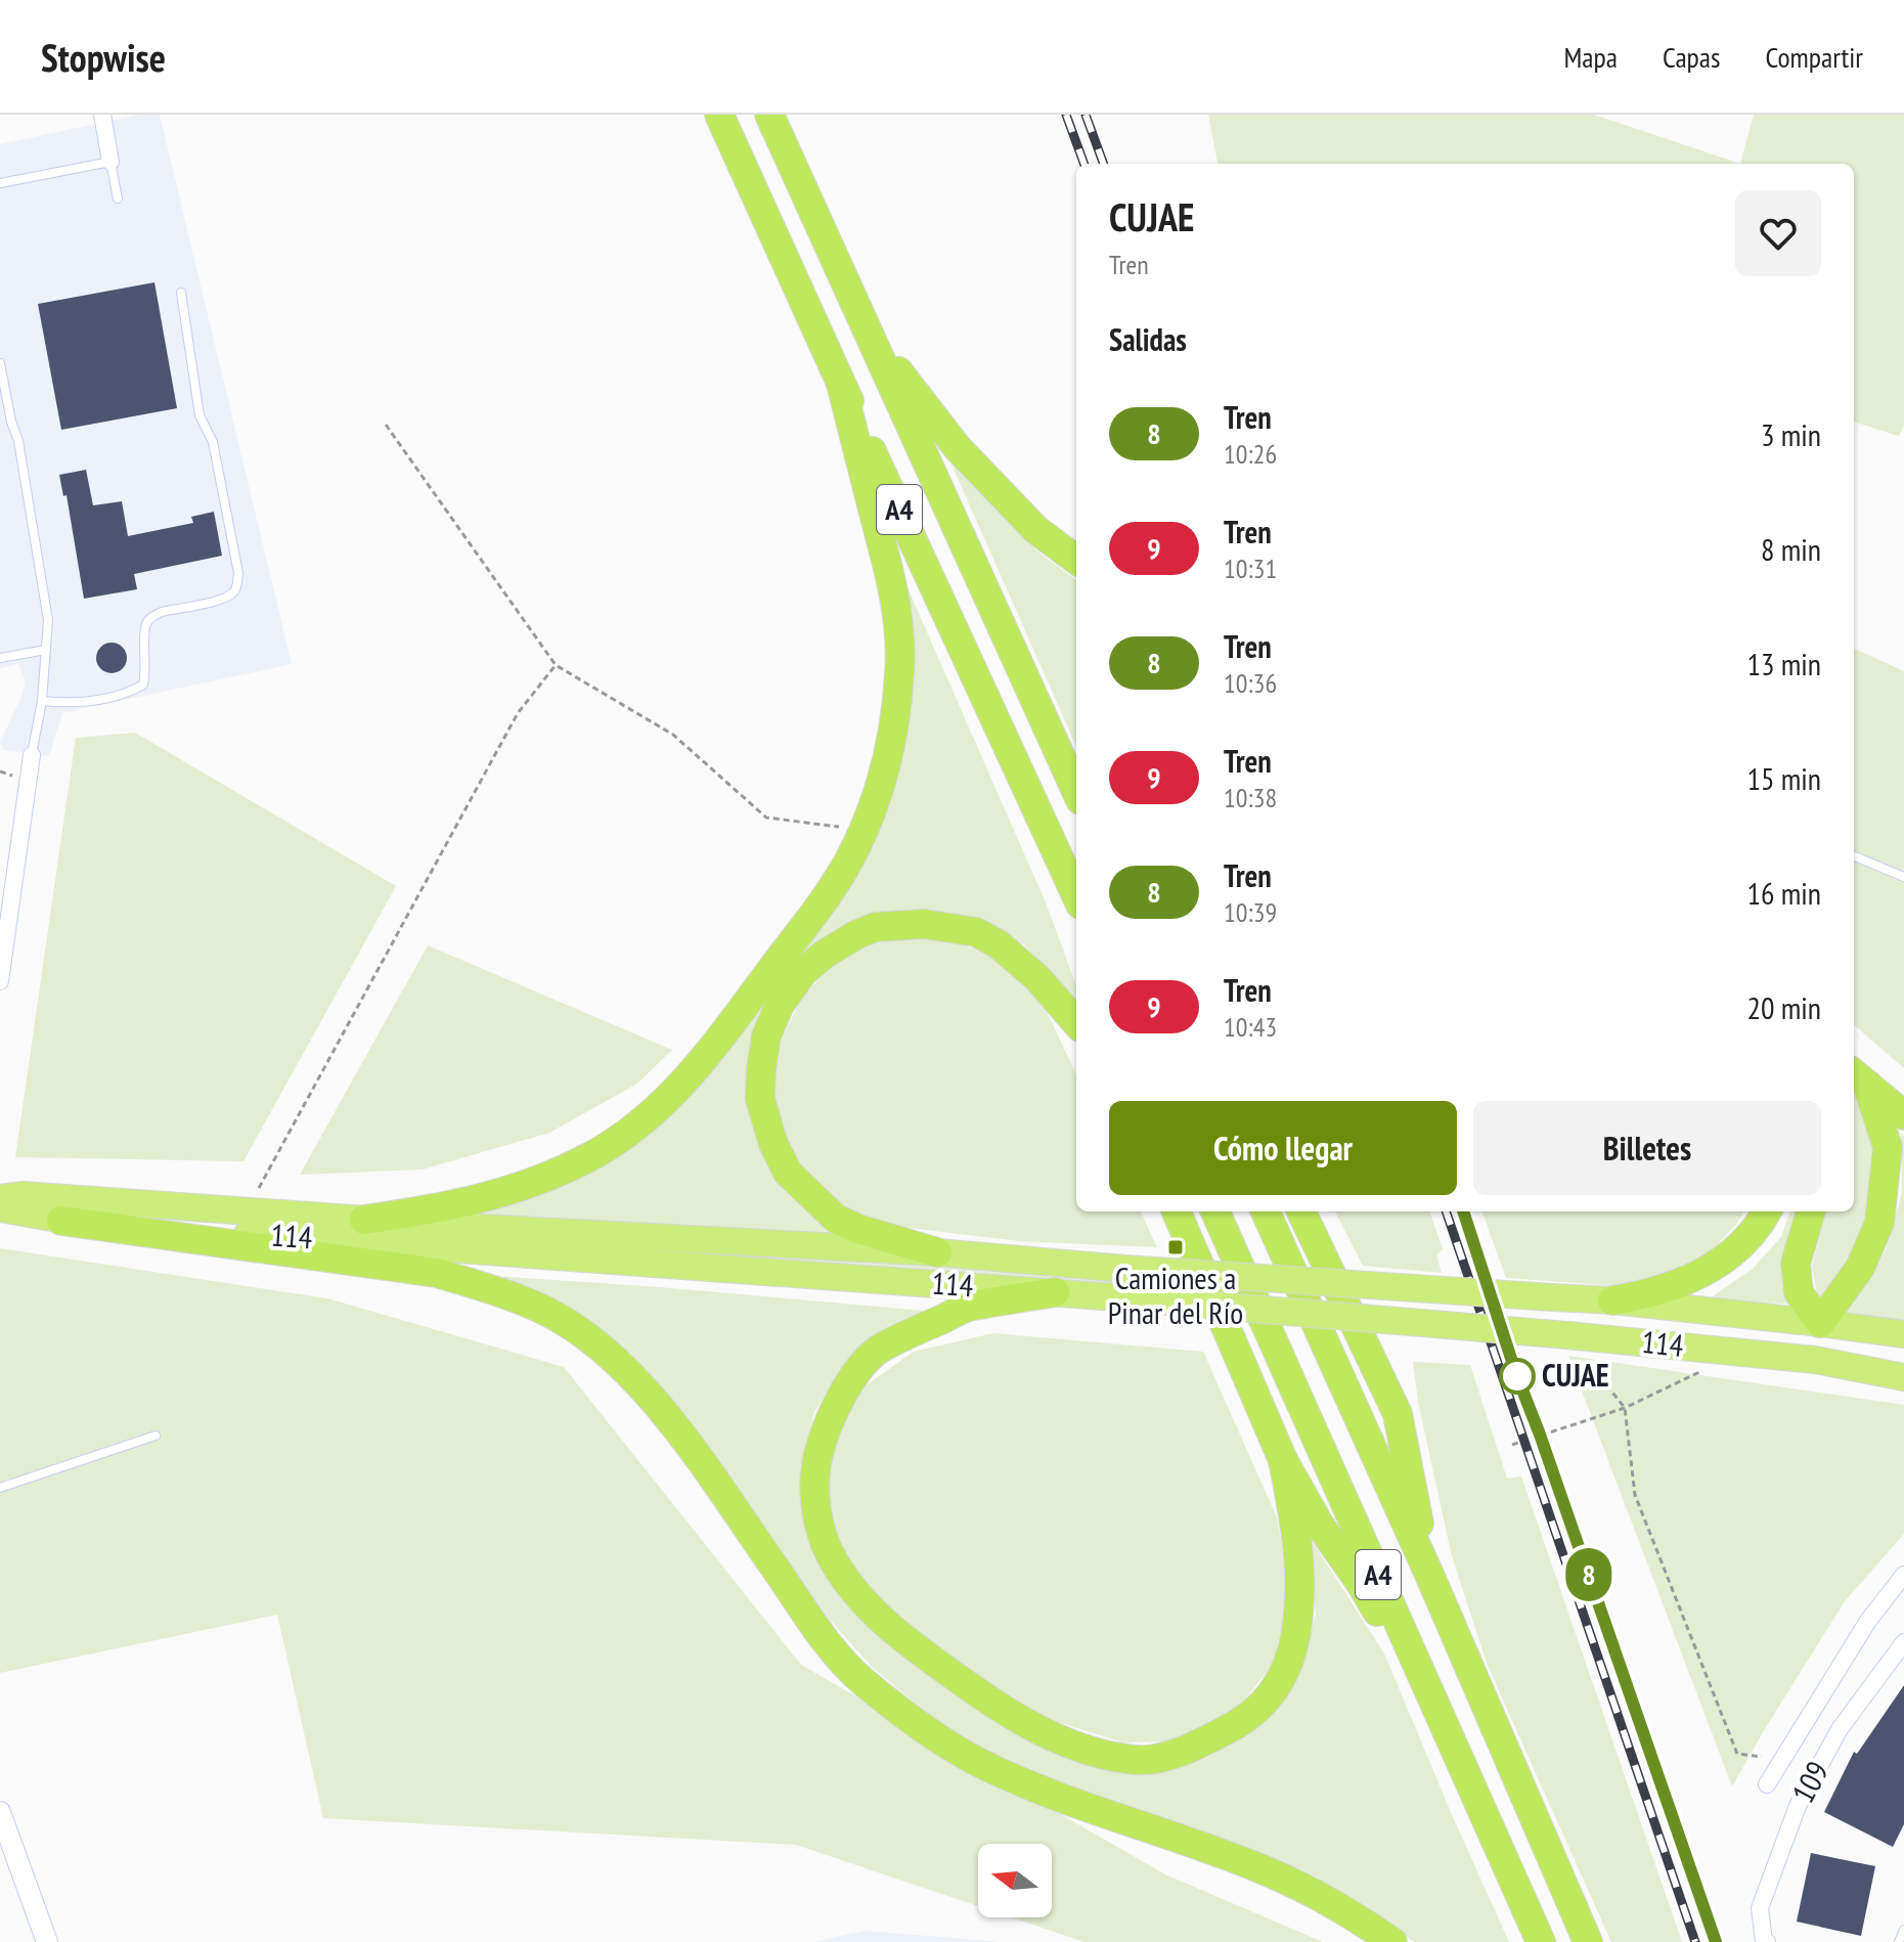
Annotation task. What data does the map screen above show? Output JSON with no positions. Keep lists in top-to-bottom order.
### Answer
{
  "streets": {
    "highway": ["A4", "114"],
    "street": ["109"]
  },
  "places": {
    "transit": ["Camiones a Pinar del Río"],
    "other": ["CUJAE"]
  },
  "north": "left",
  "page": {
    "header": "Stopwise",
    "nav": ["Mapa", "Capas", "Compartir"],
    "on_map": "8",
    "heading": [
      ["CUJAE", "Tren"],
      "Salidas"
    ],
    "list": [
      {
        "mark": "8",
        "name": "Tren",
        "note": "10:26",
        "value": "3 min"
      },
      {
        "mark": "9",
        "name": "Tren",
        "note": "10:31",
        "value": "8 min"
      },
      {
        "mark": "8",
        "name": "Tren",
        "note": "10:36",
        "value": "13 min"
      },
      {
        "mark": "9",
        "name": "Tren",
        "note": "10:38",
        "value": "15 min"
      },
      {
        "mark": "8",
        "name": "Tren",
        "note": "10:39",
        "value": "16 min"
      },
      {
        "mark": "9",
        "name": "Tren",
        "note": "10:43",
        "value": "20 min"
      }
    ],
    "buttons": ["Cómo llegar", "Billetes"]
  }
}
